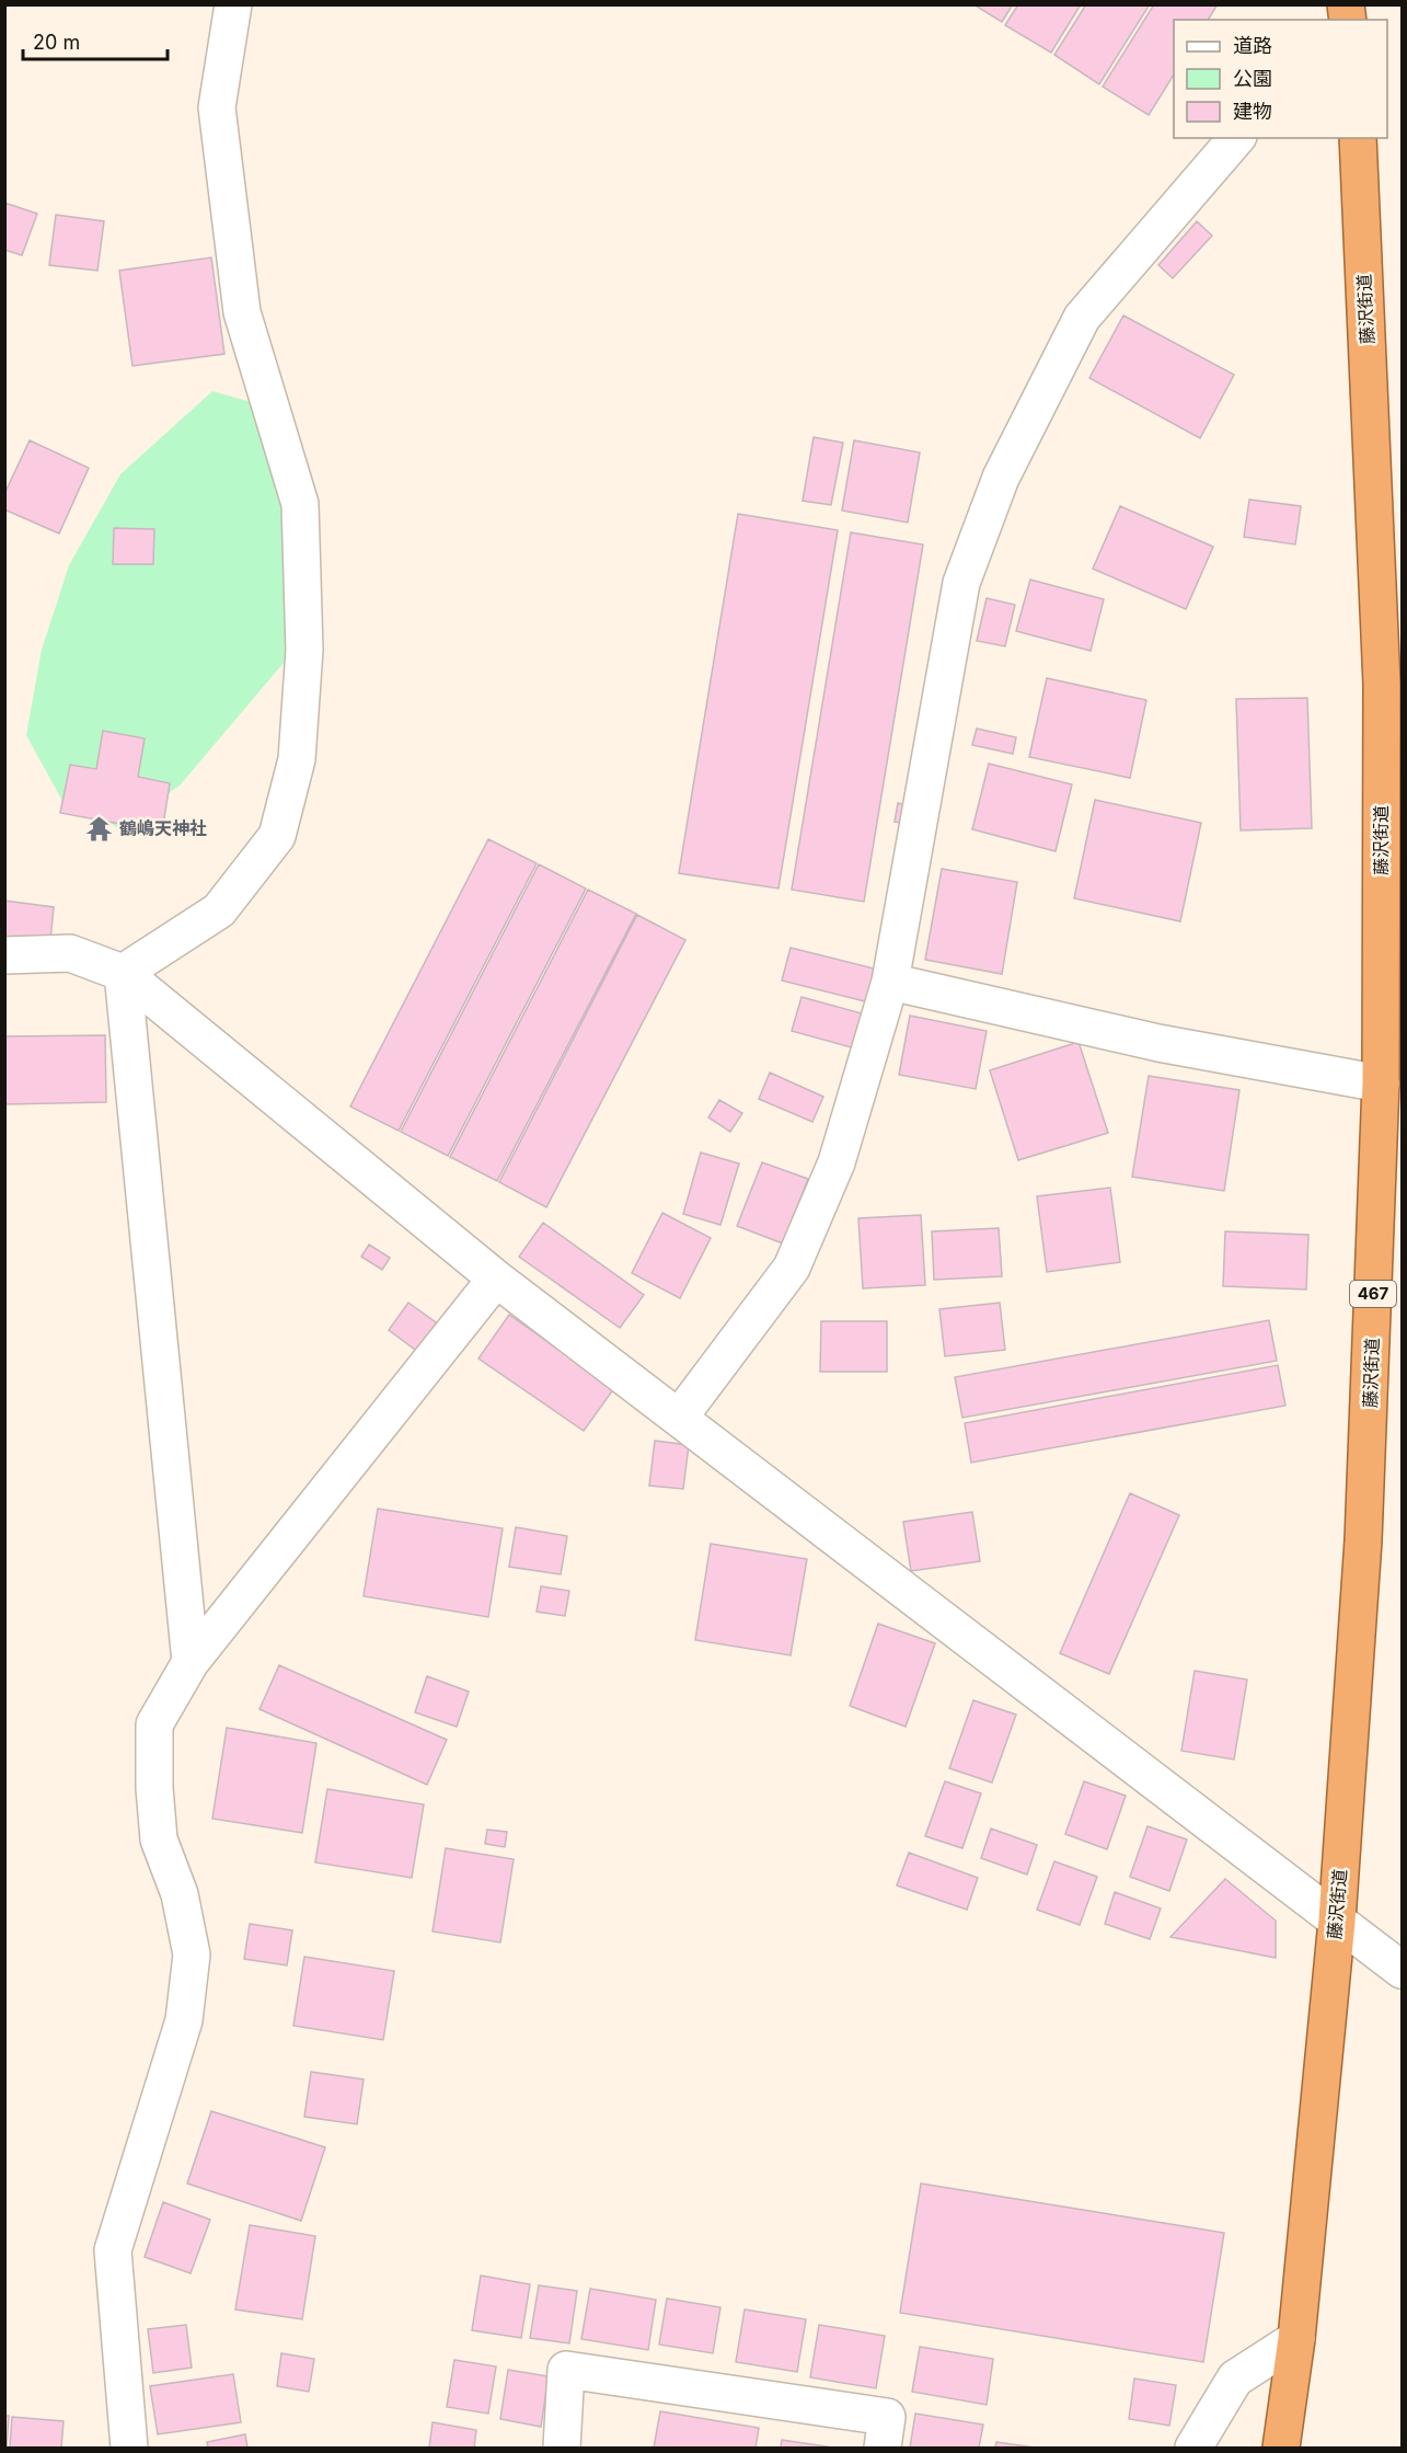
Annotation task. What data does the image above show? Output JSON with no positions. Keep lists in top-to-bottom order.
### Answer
{
  "streets": {
    "highway": ["藤沢街道", "467"]
  },
  "places": {
    "temple": ["鶴嶋天神社"]
  },
  "legend": ["道路", "公園", "建物"],
  "scale_bar": "20 m"
}
